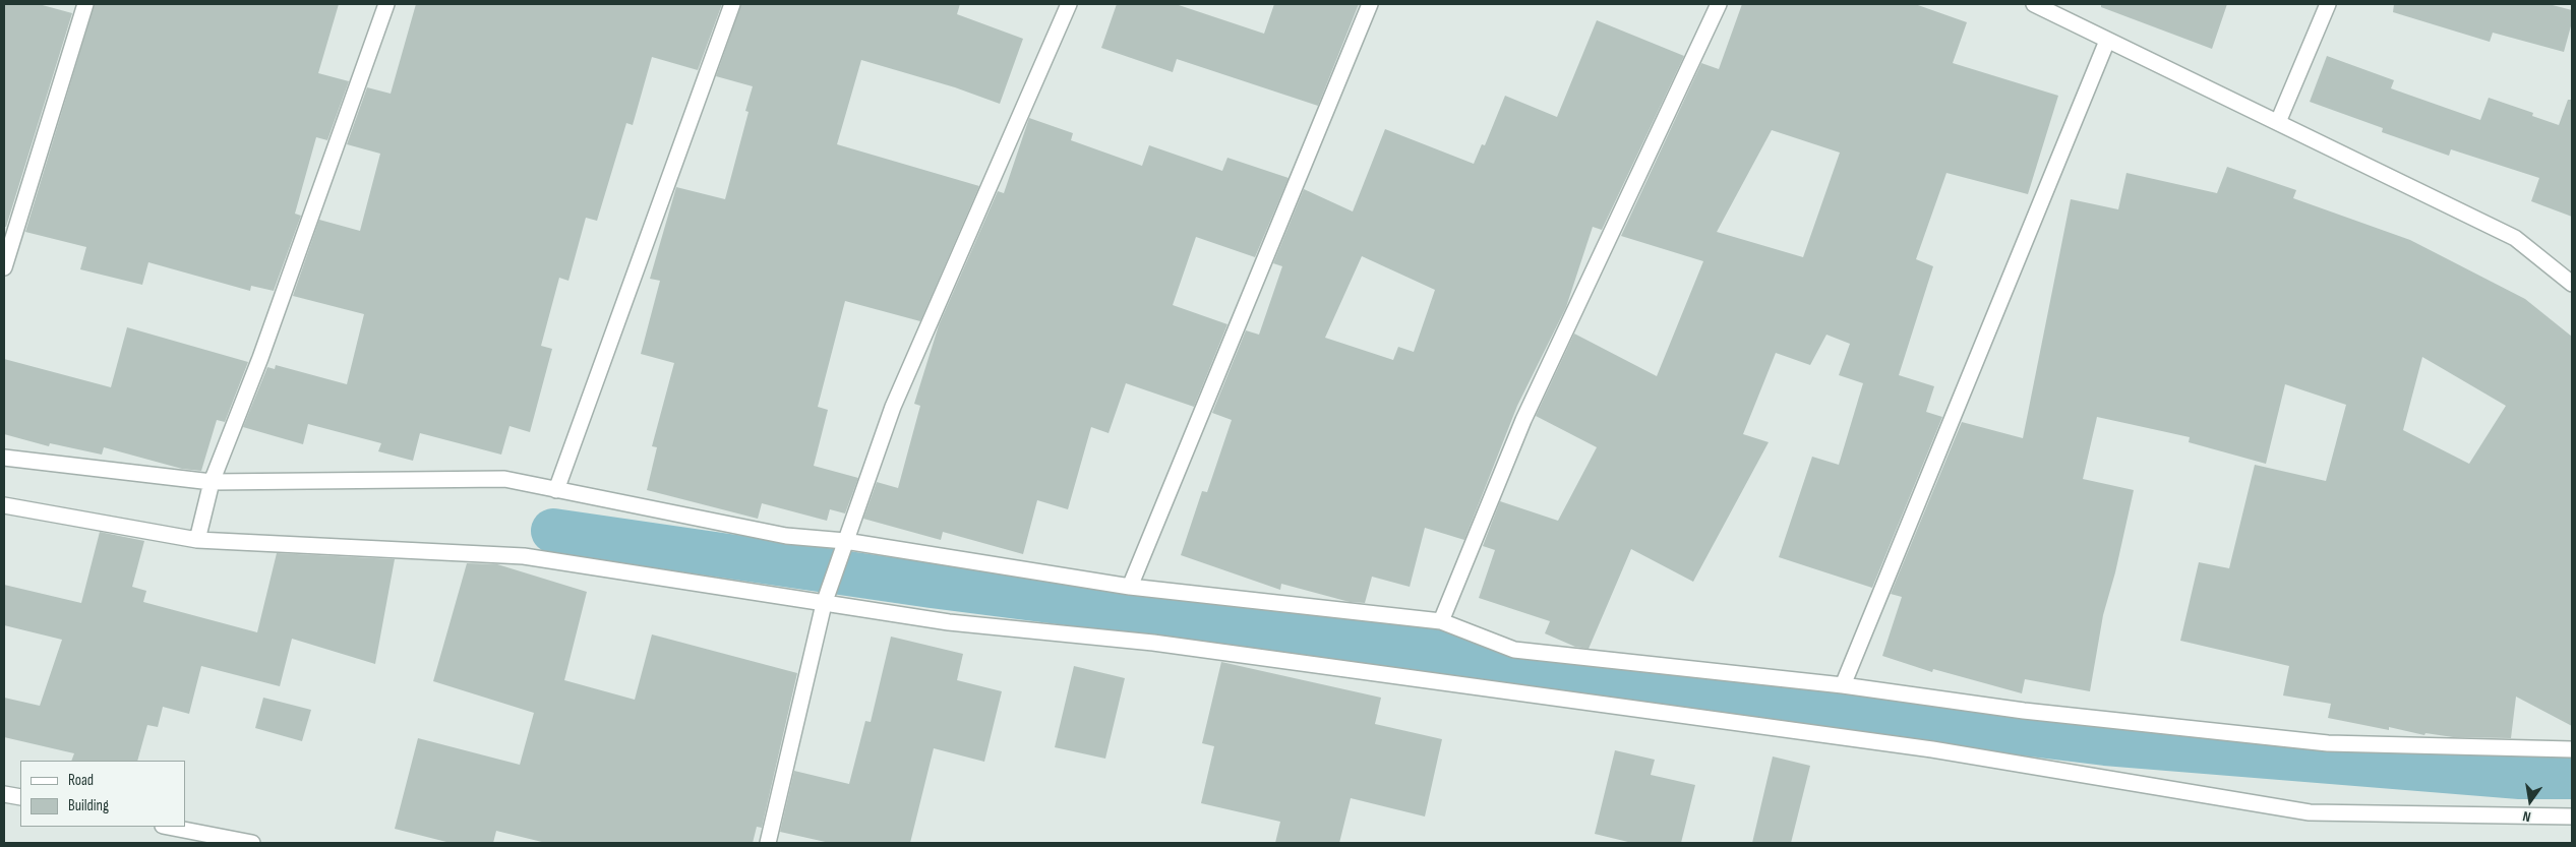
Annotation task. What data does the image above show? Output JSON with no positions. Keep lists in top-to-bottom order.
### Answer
{
  "legend": ["Road", "Building"],
  "north": "bottom"
}
